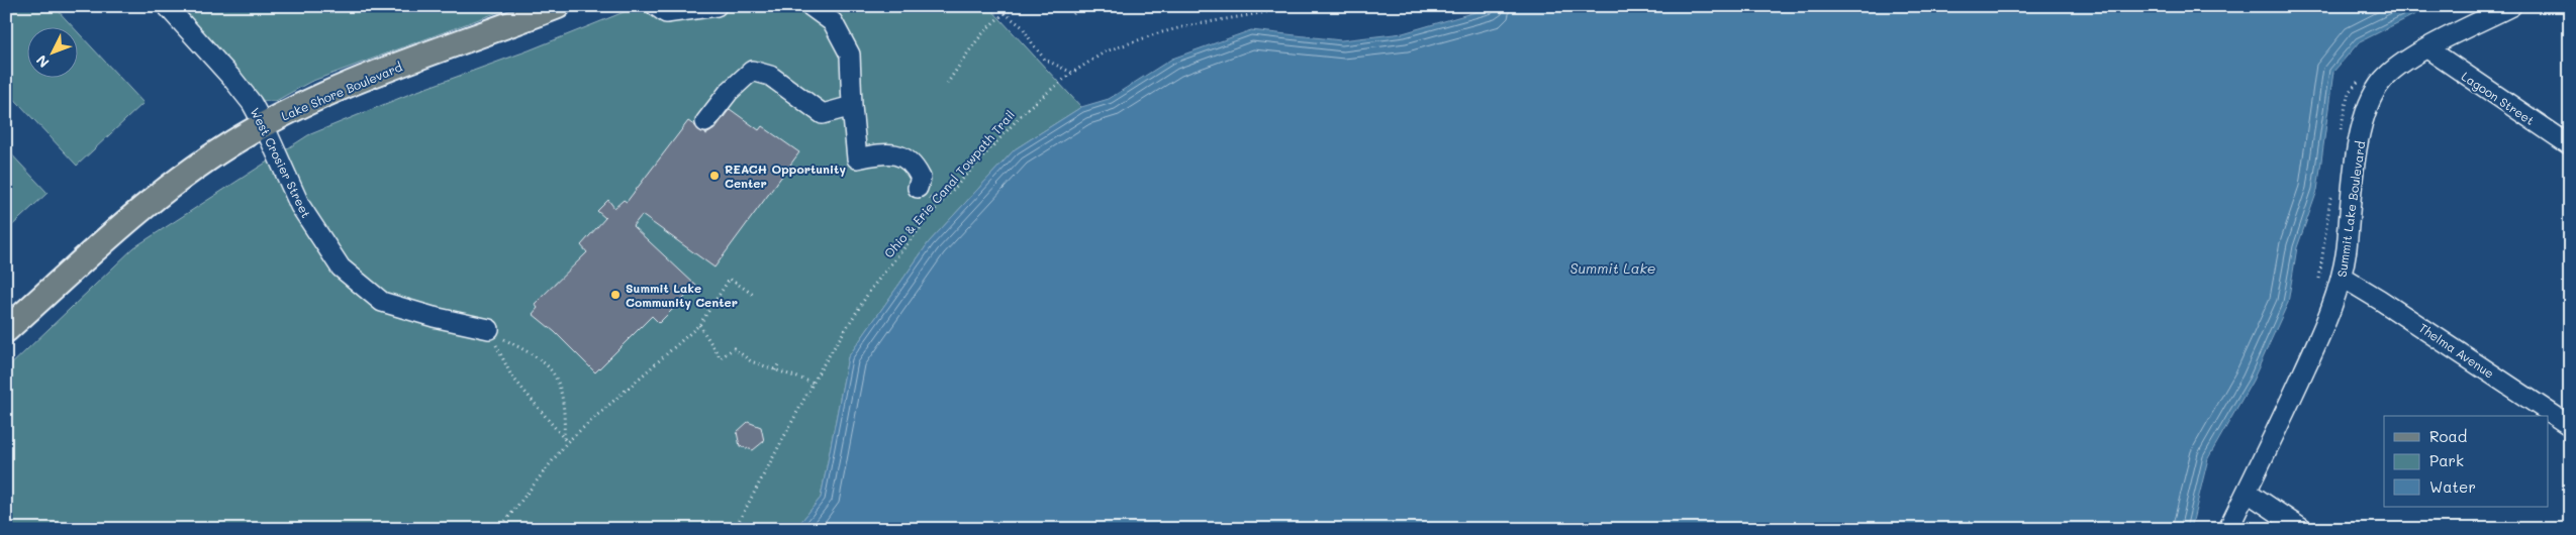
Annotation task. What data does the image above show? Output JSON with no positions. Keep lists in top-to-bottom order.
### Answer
{
  "streets": {
    "main road": ["Lake Shore Boulevard"],
    "street": [
      "Lagoon Street",
      "West Crosier Street",
      "Summit Lake Boulevard",
      "Thelma Avenue"
    ],
    "path": ["Ohio & Erie Canal Towpath Trail"]
  },
  "crossings": [
    ["Lake Shore Boulevard", "West Crosier Street"],
    ["Lagoon Street", "Summit Lake Boulevard"],
    ["Summit Lake Boulevard", "Thelma Avenue"]
  ],
  "water": ["Summit Lake"],
  "places": ["REACH Opportunity Center", "Summit Lake Community Center"],
  "legend": ["Road", "Park", "Water"],
  "north": "bottom left"
}
